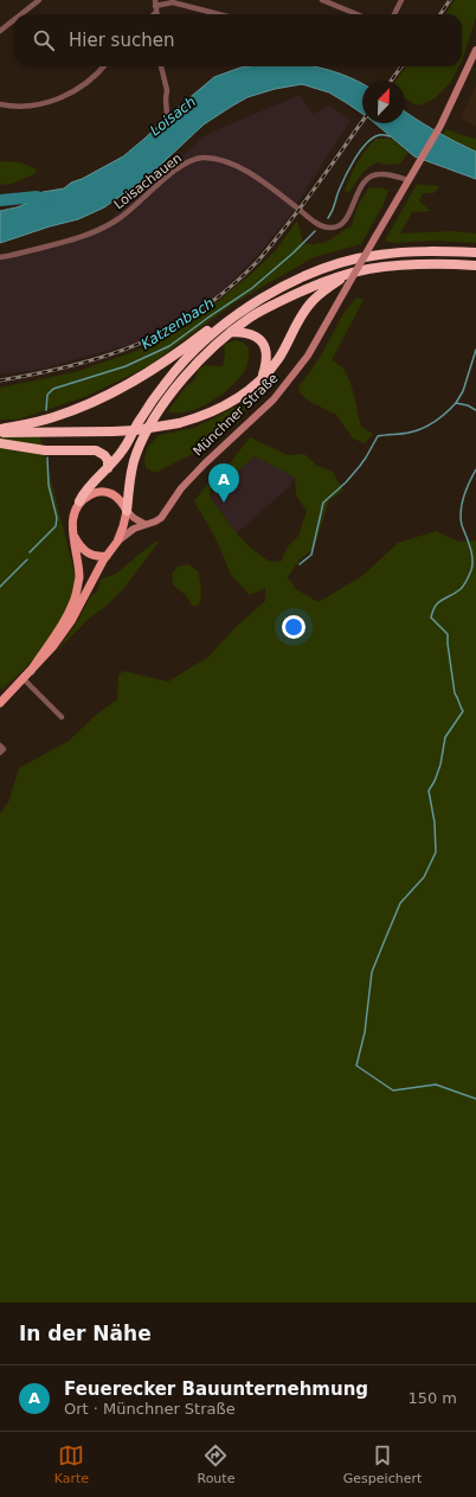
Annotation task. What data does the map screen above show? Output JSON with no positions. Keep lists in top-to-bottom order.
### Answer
{
  "streets": {
    "street": ["Loisachauen", "Münchner Straße"]
  },
  "crossings": [
    ["Loisachauen", "Münchner Straße"]
  ],
  "water": ["Loisach", "Katzenbach"],
  "north": "top right",
  "page": {
    "search": "Hier suchen",
    "pins": "A",
    "heading": "In der Nähe",
    "list": [
      {
        "mark": "A",
        "name": "Feuerecker Bauunternehmung",
        "note": "Ort · Münchner Straße",
        "value": "150 m"
      }
    ],
    "nav": ["Karte", "Route", "Gespeichert"]
  }
}
